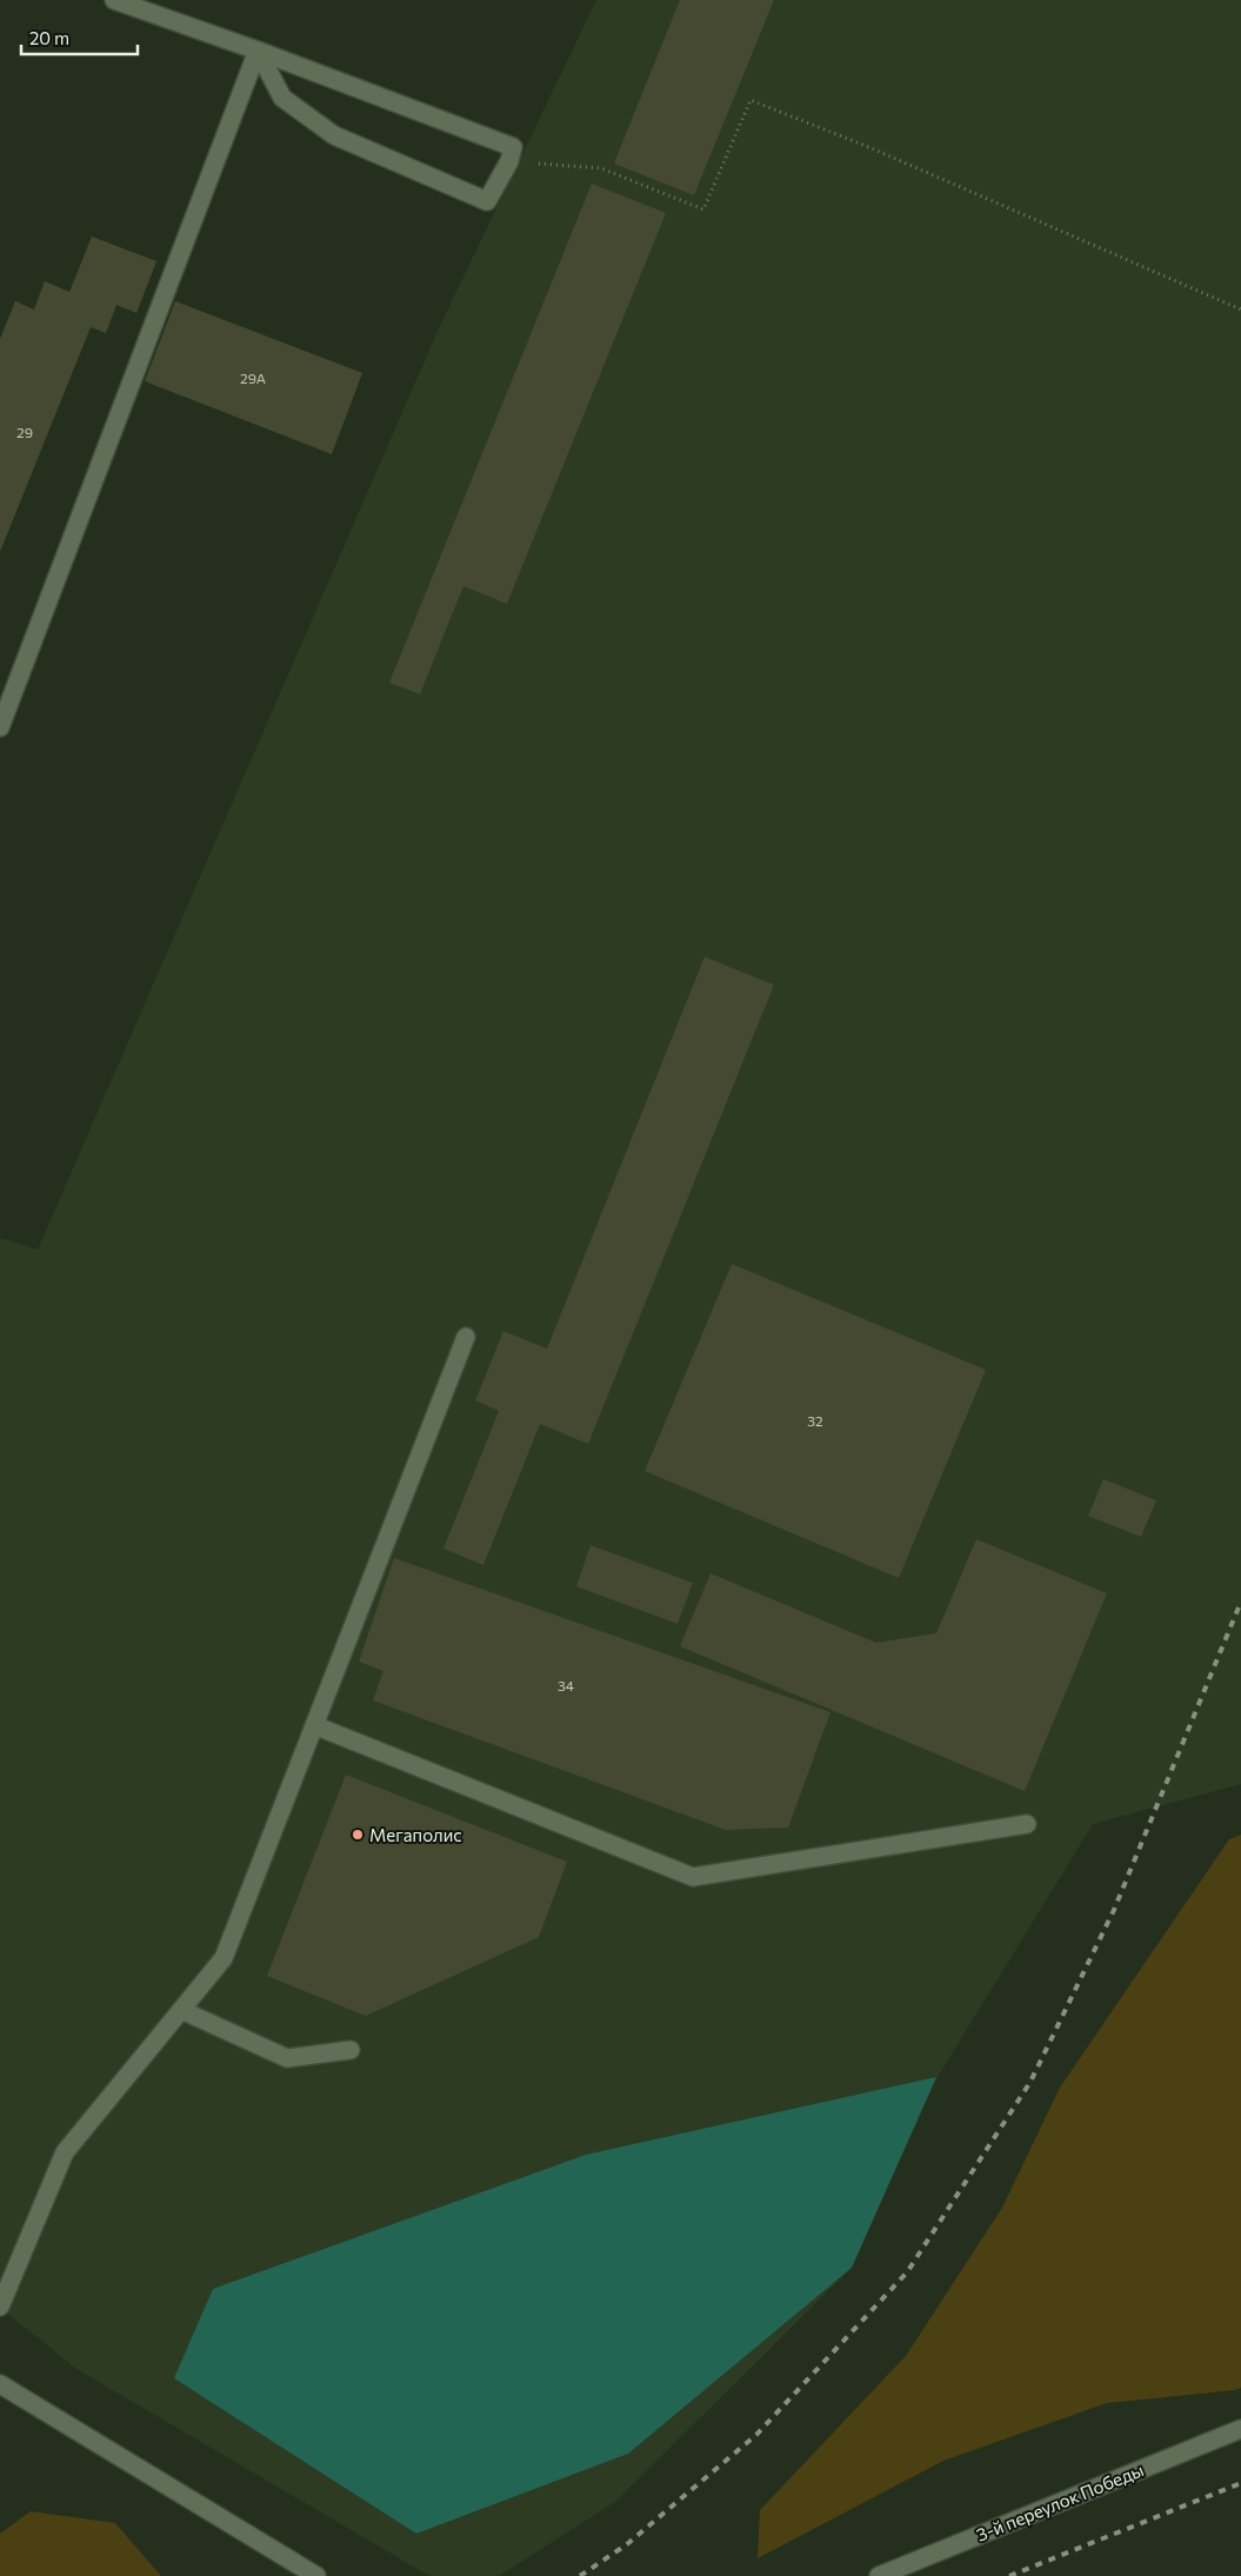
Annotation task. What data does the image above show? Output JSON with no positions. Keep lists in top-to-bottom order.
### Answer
{
  "streets": {
    "street": ["3-й переулок Победы"]
  },
  "places": ["Мегаполис"],
  "house_numbers": [
    "29А",
    "29",
    "32",
    "34"
  ],
  "scale_bar": "20 m"
}
